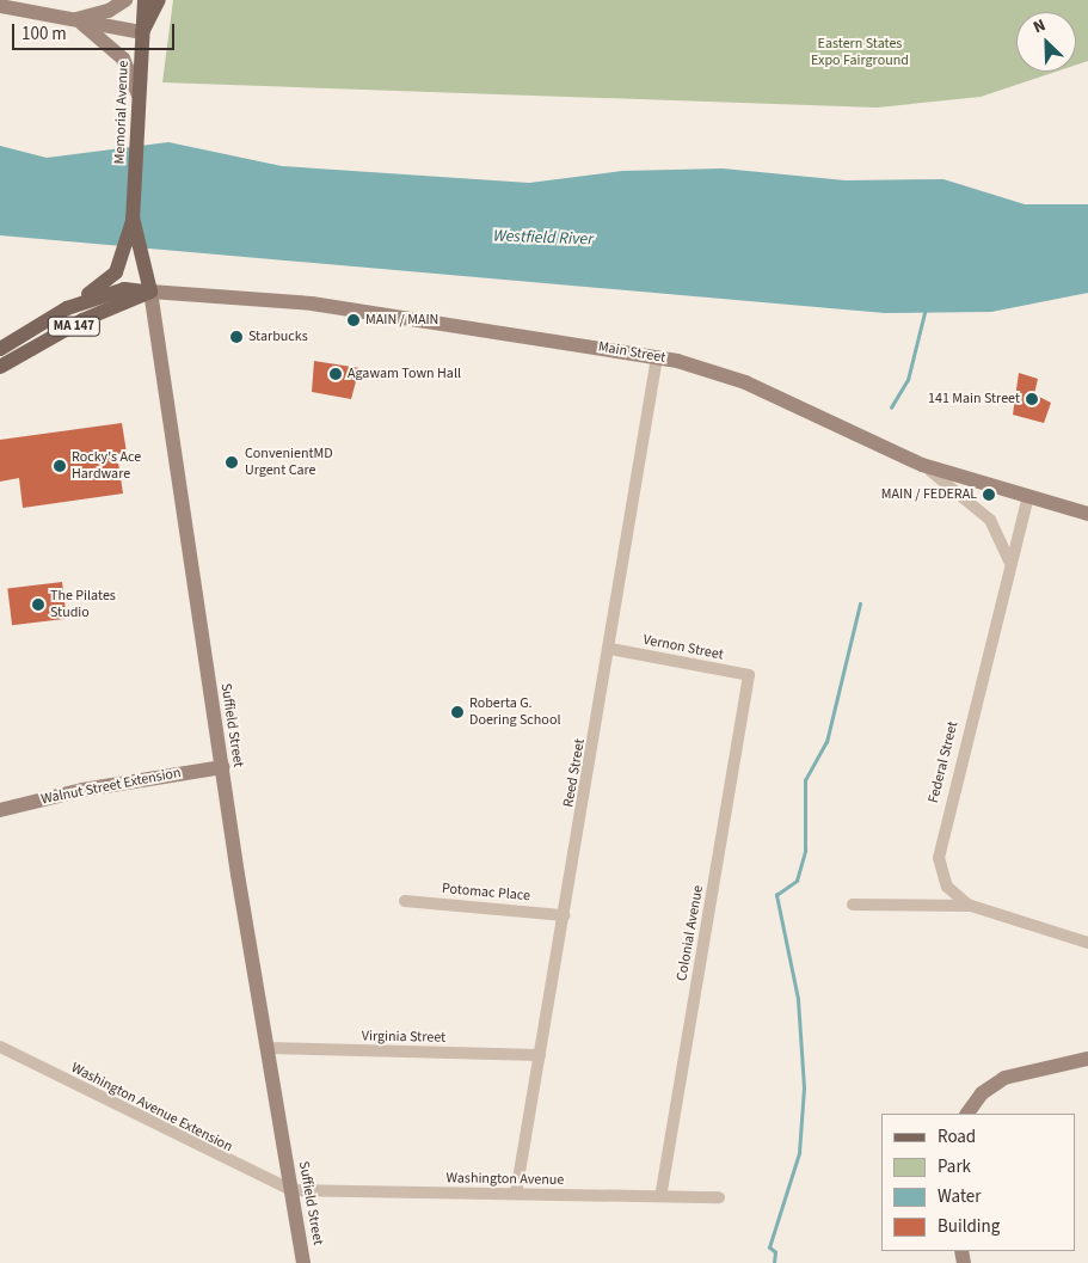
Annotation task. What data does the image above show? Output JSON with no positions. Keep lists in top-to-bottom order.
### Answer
{
  "streets": {
    "main road": [
      "Memorial Avenue",
      "MA 147",
      "Main Street",
      "Suffield Street",
      "Walnut Street Extension"
    ],
    "street": [
      "Vernon Street",
      "Federal Street",
      "Reed Street",
      "Potomac Place",
      "Colonial Avenue",
      "Virginia Street",
      "Washington Avenue Extension",
      "Washington Avenue"
    ]
  },
  "crossings": [
    ["Memorial Avenue", "Suffield Street"],
    ["MA 147", "Main Street"],
    ["MA 147", "Suffield Street"],
    ["Main Street", "Suffield Street"],
    ["Main Street", "Federal Street"],
    ["Main Street", "Reed Street"],
    ["Vernon Street", "Reed Street"],
    ["Vernon Street", "Colonial Avenue"],
    ["Suffield Street", "Walnut Street Extension"],
    ["Suffield Street", "Virginia Street"],
    ["Suffield Street", "Washington Avenue Extension"],
    ["Suffield Street", "Washington Avenue"],
    ["Reed Street", "Potomac Place"],
    ["Reed Street", "Virginia Street"],
    ["Reed Street", "Washington Avenue"],
    ["Colonial Avenue", "Washington Avenue"],
    ["Washington Avenue Extension", "Washington Avenue"]
  ],
  "water": ["Westfield River"],
  "parks": ["Eastern States Expo Fairground"],
  "places": [
    "MAIN / MAIN",
    "Starbucks",
    "Agawam Town Hall",
    "141 Main Street",
    "ConvenientMD Urgent Care",
    "Rocky's Ace Hardware",
    "MAIN / FEDERAL",
    "The Pilates Studio",
    "Roberta G. Doering School"
  ],
  "legend": [
    "Road",
    "Park",
    "Water",
    "Building"
  ],
  "scale_bar": "100 m",
  "north": "top left"
}
